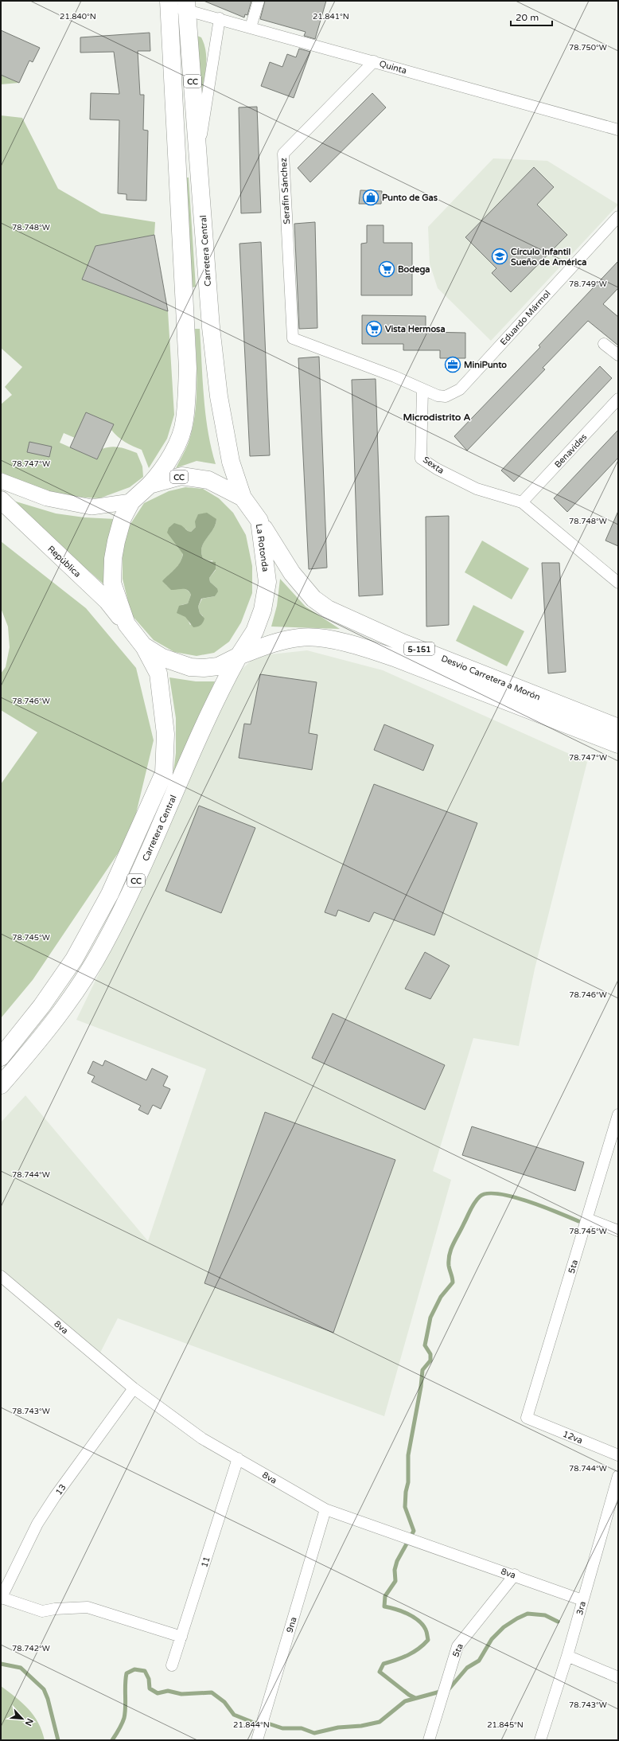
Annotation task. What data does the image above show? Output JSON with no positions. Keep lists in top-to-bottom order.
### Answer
{
  "streets": {
    "main road": [
      "CC",
      "Carretera Central",
      "La Rotonda",
      "República",
      "5-151",
      "Desvio Carretera a Morón"
    ],
    "street": [
      "Quinta",
      "Serafín Sánchez",
      "Eduardo Mármol",
      "Benavides",
      "Sexta",
      "5ta",
      "8va",
      "12va",
      "13",
      "11",
      "3ra",
      "9na"
    ]
  },
  "crossings": [
    ["Quinta", "CC"],
    ["Quinta", "Serafín Sánchez"],
    ["Quinta", "Carretera Central"],
    ["CC", "La Rotonda"],
    ["Serafín Sánchez", "Eduardo Mármol"],
    ["Serafín Sánchez", "Sexta"],
    ["Carretera Central", "La Rotonda"],
    ["Carretera Central", "Desvio Carretera a Morón"],
    ["Eduardo Mármol", "Sexta"],
    ["Benavides", "Sexta"],
    ["La Rotonda", "República"],
    ["La Rotonda", "Desvio Carretera a Morón"],
    ["5ta", "8va"],
    ["5ta", "12va"],
    ["8va", "13"],
    ["8va", "11"],
    ["8va", "3ra"],
    ["8va", "9na"]
  ],
  "districts": ["Microdistrito A"],
  "places": {
    "shop": ["Punto de Gas"],
    "school or university": ["Círculo Infantil Sueño de América"],
    "supermarket": ["Bodega", "Vista Hermosa"],
    "office": ["MiniPunto"]
  },
  "scale_bar": "20 m",
  "north": "bottom right",
  "coordinates": [
    "21.840°N",
    "21.841°N",
    "78.750°W",
    "78.748°W",
    "78.749°W",
    "78.747°W",
    "78.746°W",
    "78.745°W",
    "78.744°W",
    "78.743°W",
    "78.742°W",
    "21.844°N",
    "21.845°N"
  ]
}
